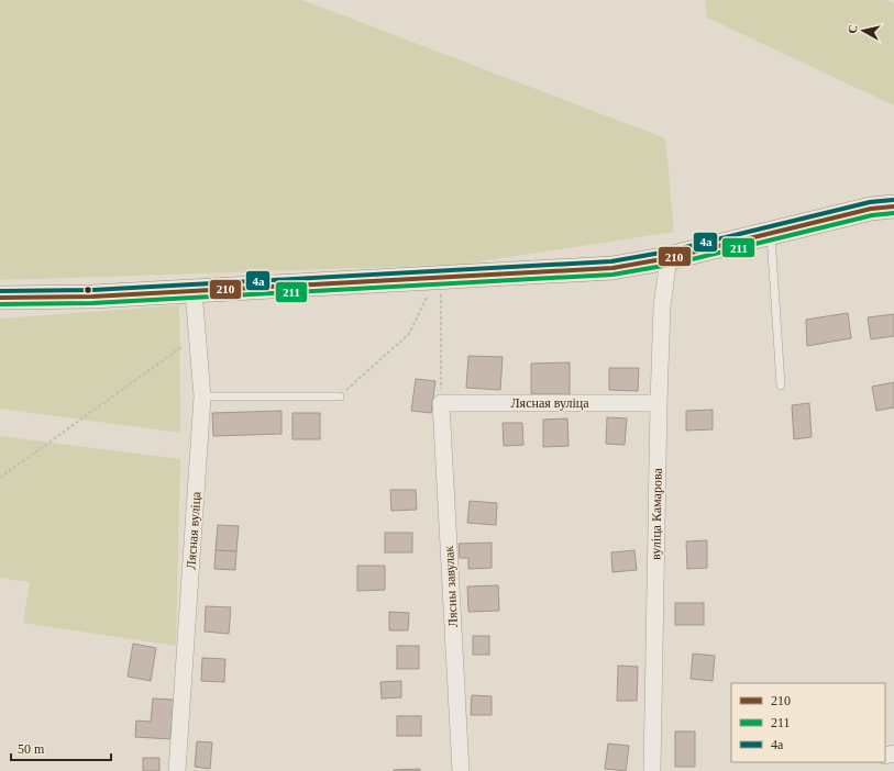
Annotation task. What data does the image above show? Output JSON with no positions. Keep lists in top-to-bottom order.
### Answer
{
  "streets": {
    "street": ["Лясная вуліца", "вуліца Камарова", "Лясны завулак"]
  },
  "crossings": [
    ["Лясная вуліца", "вуліца Камарова"],
    ["Лясная вуліца", "Лясны завулак"]
  ],
  "lines": ["transit line 4а", "transit line 210", "transit line 211"],
  "legend": ["210", "211", "4а"],
  "scale_bar": "50 m",
  "north": "left"
}
